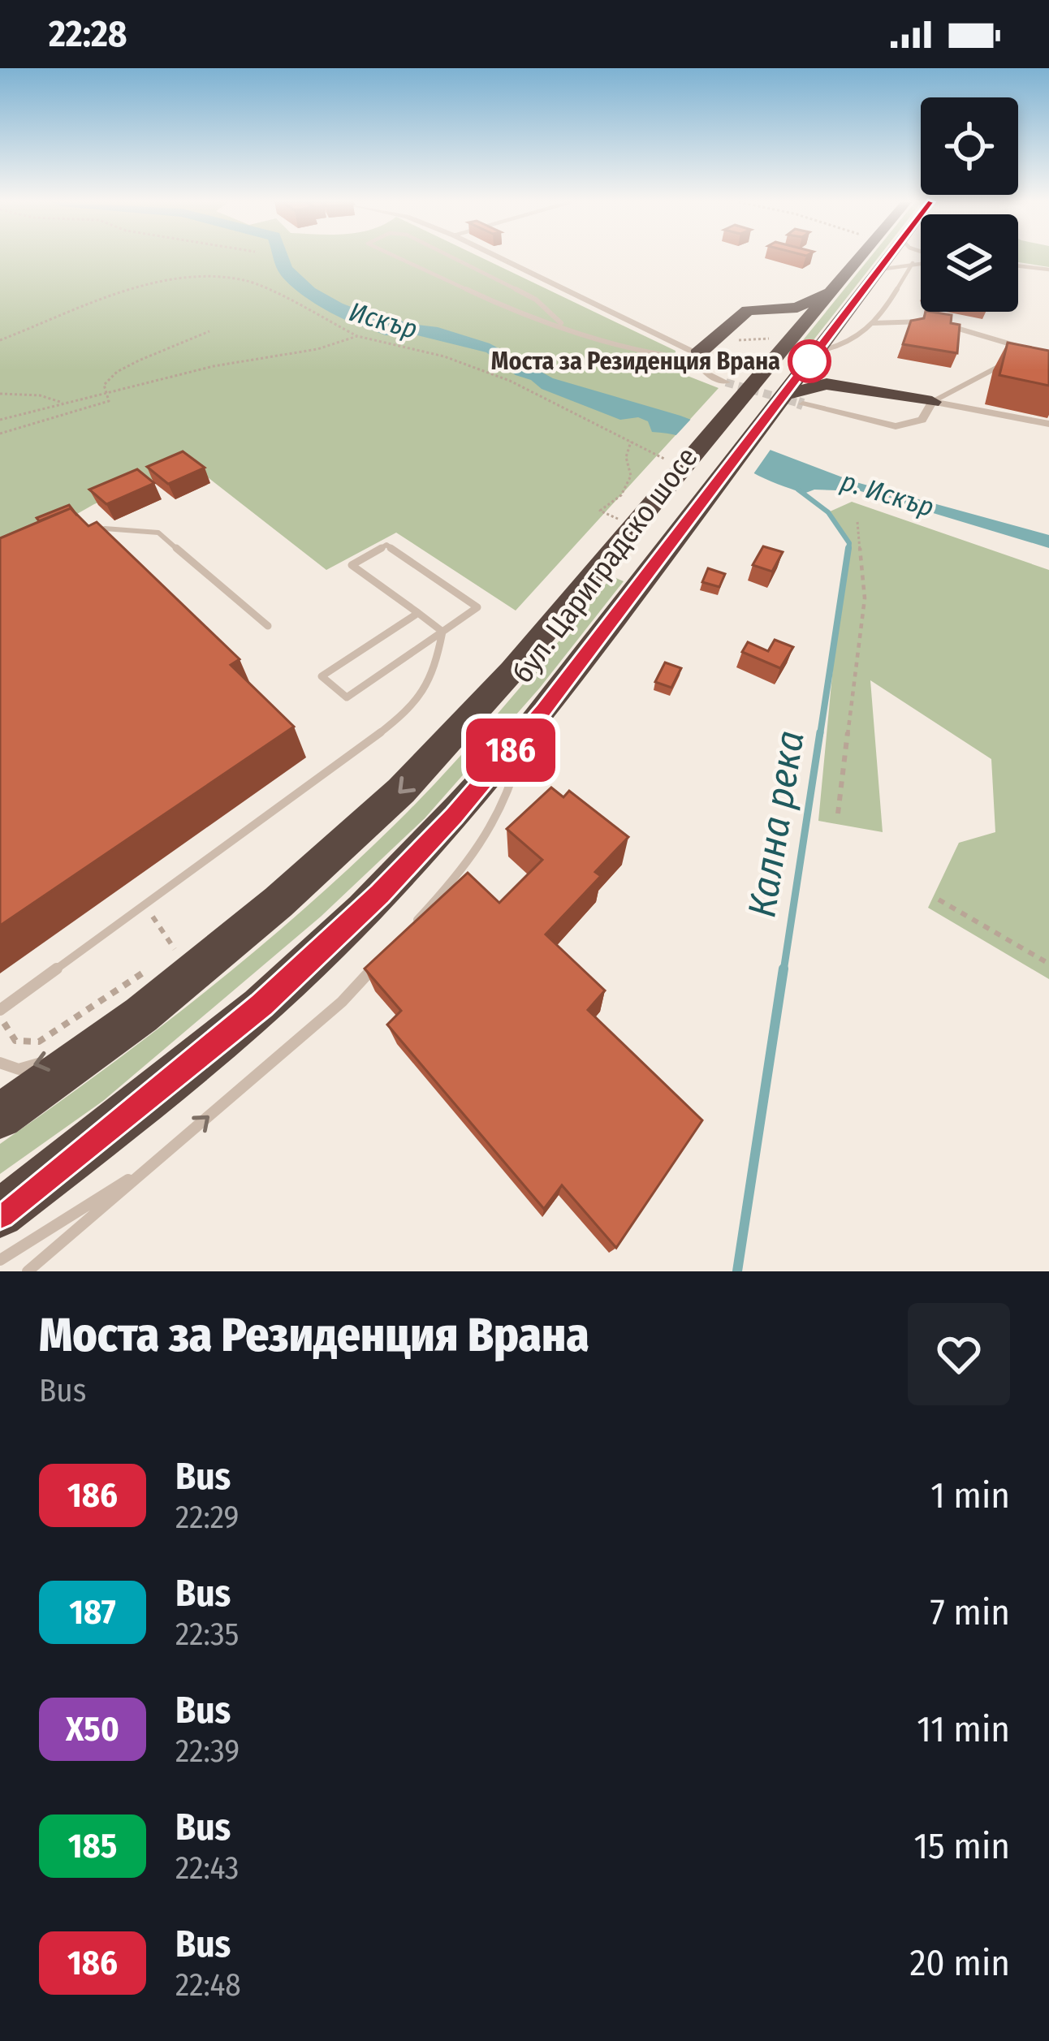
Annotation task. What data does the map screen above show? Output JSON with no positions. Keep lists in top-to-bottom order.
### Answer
{
  "streets": {
    "highway": ["бул. Цариградско шосе"]
  },
  "water": ["Искър", "р. Искър", "Кална река"],
  "places": ["Моста за Резиденция Врана"],
  "lines": ["bus line 186"],
  "page": {
    "status": "22:28",
    "on_map": "186",
    "heading": ["Моста за Резиденция Врана", "Bus"],
    "list": [
      {
        "mark": "186",
        "name": "Bus",
        "note": "22:29",
        "value": "1 min"
      },
      {
        "mark": "187",
        "name": "Bus",
        "note": "22:35",
        "value": "7 min"
      },
      {
        "mark": "Х50",
        "name": "Bus",
        "note": "22:39",
        "value": "11 min"
      },
      {
        "mark": "185",
        "name": "Bus",
        "note": "22:43",
        "value": "15 min"
      },
      {
        "mark": "186",
        "name": "Bus",
        "note": "22:48",
        "value": "20 min"
      }
    ]
  }
}
